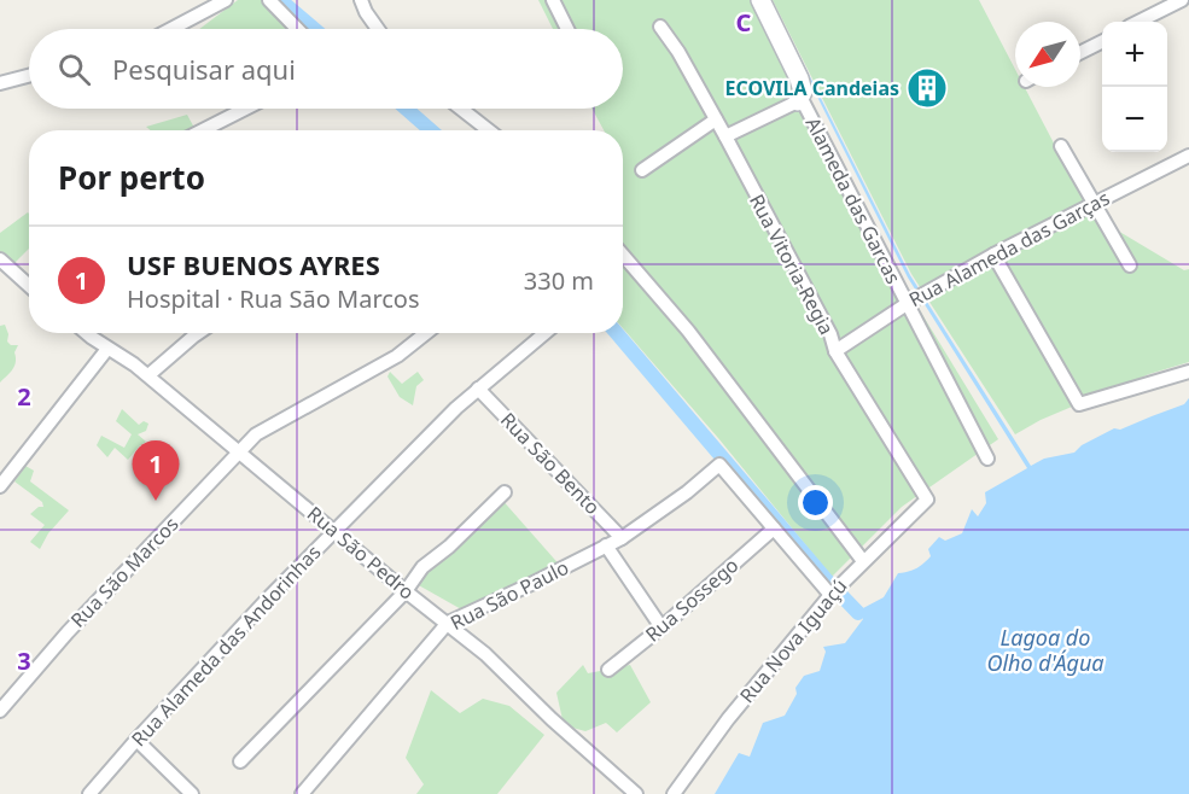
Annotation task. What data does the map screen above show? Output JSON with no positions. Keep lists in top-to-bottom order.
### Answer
{
  "streets": {
    "street": [
      "Alameda das Garcas",
      "Rua Alameda das Garças",
      "Rua Vitoria-Regia",
      "Rua São Bento",
      "Rua São Pedro",
      "Rua São Marcos",
      "Rua São Paulo",
      "Rua Sossego",
      "Rua Nova Iguaçú",
      "Rua Alameda das Andorinhas"
    ]
  },
  "crossings": [
    ["Alameda das Garcas", "Rua Alameda das Garças"],
    ["Rua Alameda das Garças", "Rua Vitoria-Regia"],
    ["Rua Vitoria-Regia", "Rua Nova Iguaçú"],
    ["Rua São Bento", "Rua São Paulo"],
    ["Rua São Bento", "Rua Alameda das Andorinhas"],
    ["Rua São Pedro", "Rua São Marcos"],
    ["Rua São Pedro", "Rua São Paulo"],
    ["Rua São Pedro", "Rua Alameda das Andorinhas"],
    ["Rua São Paulo", "Rua Sossego"]
  ],
  "water": ["Lagoa do Olho d'Água"],
  "places": {
    "building": ["ECOVILA Candeias"]
  },
  "north": "bottom left",
  "page": {
    "map_buttons": ["+", "−"],
    "search": "Pesquisar aqui",
    "heading": "Por perto",
    "list": [
      {
        "mark": "1",
        "name": "USF BUENOS AYRES",
        "note": "Hospital · Rua São Marcos",
        "value": "330 m"
      }
    ],
    "pins": "1"
  },
  "grid": {
    "columns": ["C"],
    "rows": ["2", "3"]
  }
}
